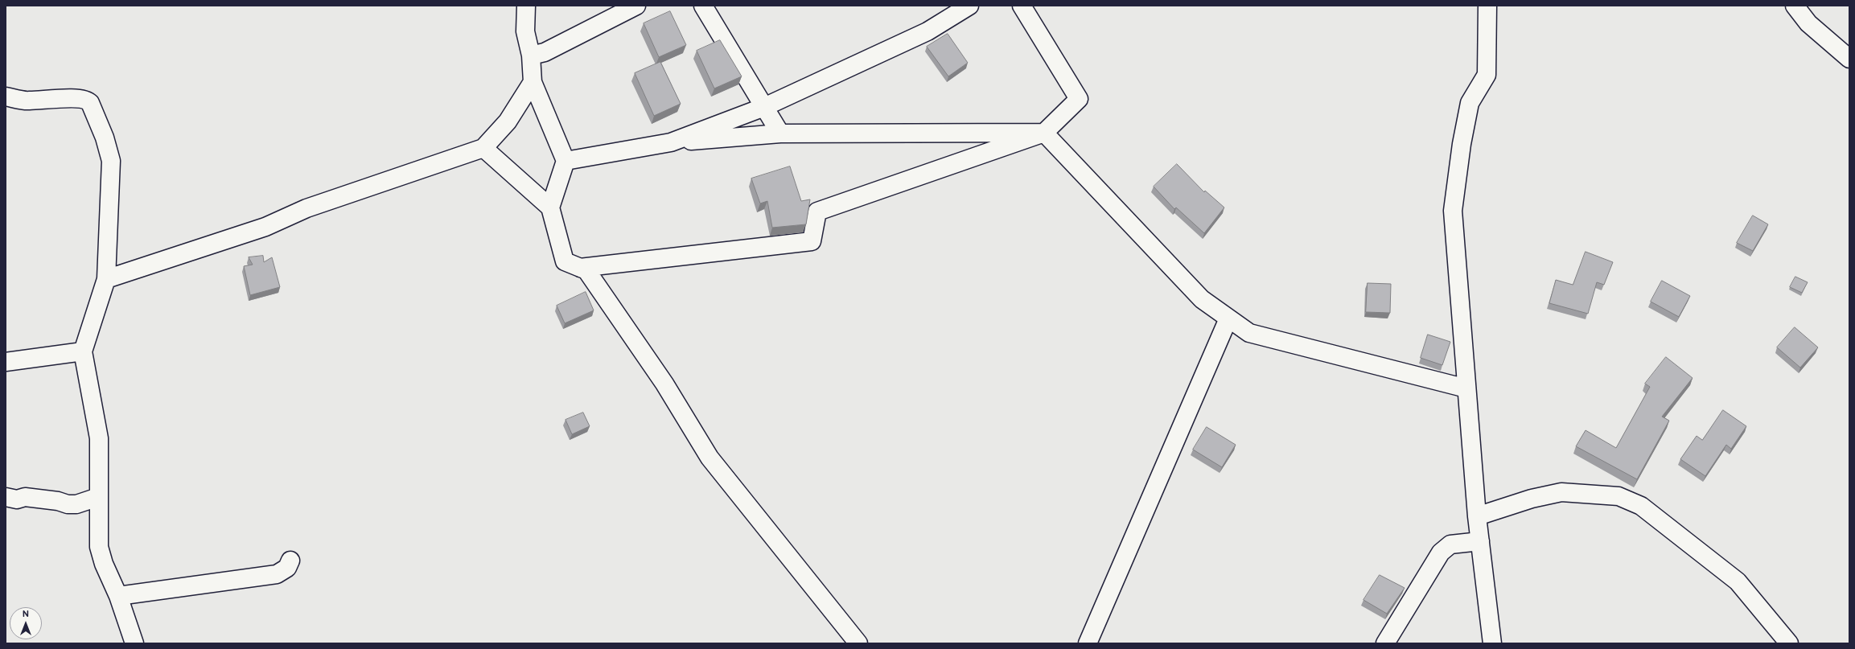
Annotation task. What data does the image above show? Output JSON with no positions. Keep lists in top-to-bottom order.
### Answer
{
  "north": "top"
}
